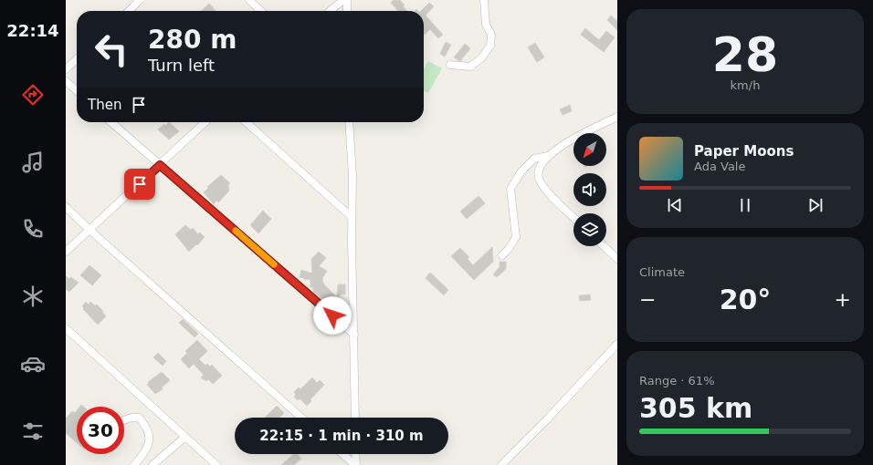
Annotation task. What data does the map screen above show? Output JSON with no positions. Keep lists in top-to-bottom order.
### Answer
{
  "north": "bottom left",
  "page": {
    "tabs": "22:14",
    "tile": [
      ["28", "km/h"],
      "Climate",
      ["Range · 61%", "305 km"]
    ],
    "turn": ["280 m", "Turn left"],
    "then": "Then",
    "song": ["Paper Moons", "Ada Vale"],
    "heat": ["−", "20°", "+"],
    "limit": "30",
    "trip": "22:15 · 1 min · 310 m"
  }
}
